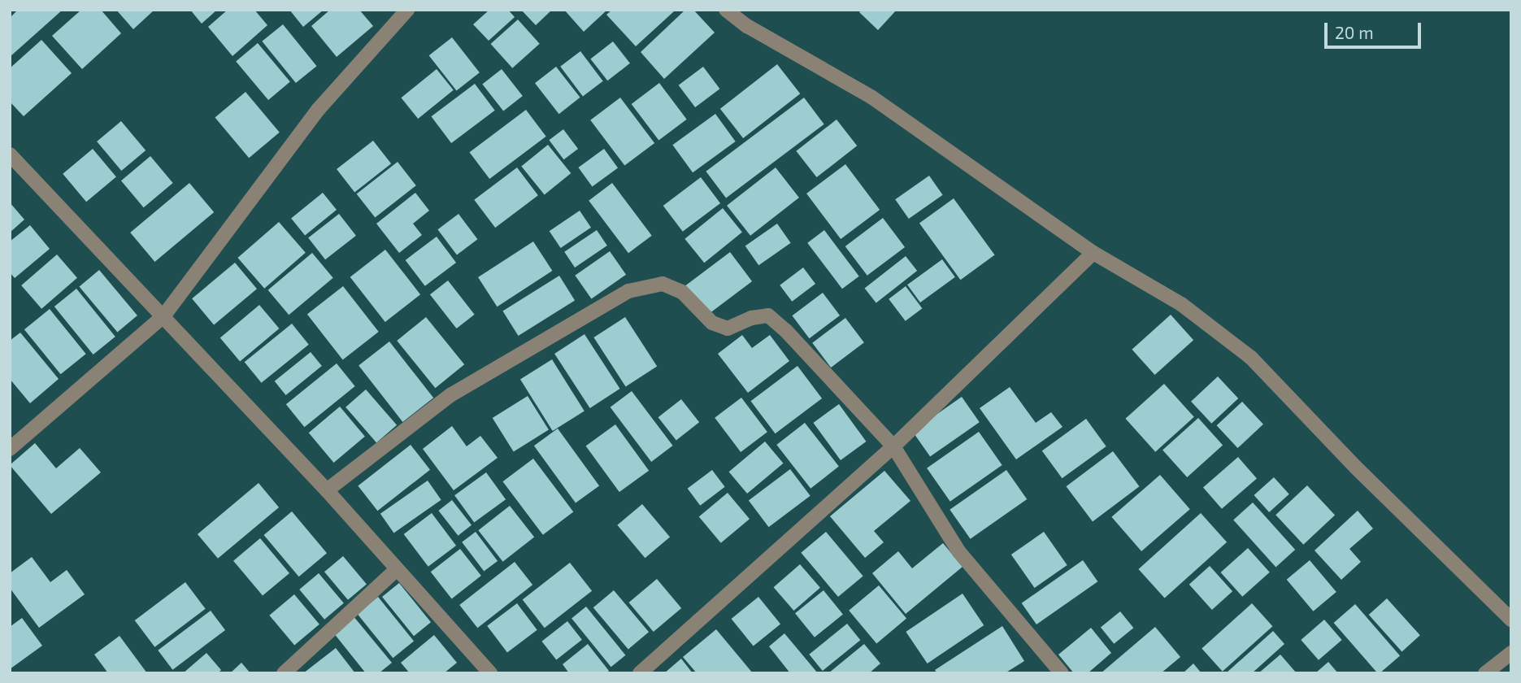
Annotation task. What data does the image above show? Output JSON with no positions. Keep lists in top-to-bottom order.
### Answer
{
  "scale_bar": "20 m"
}
